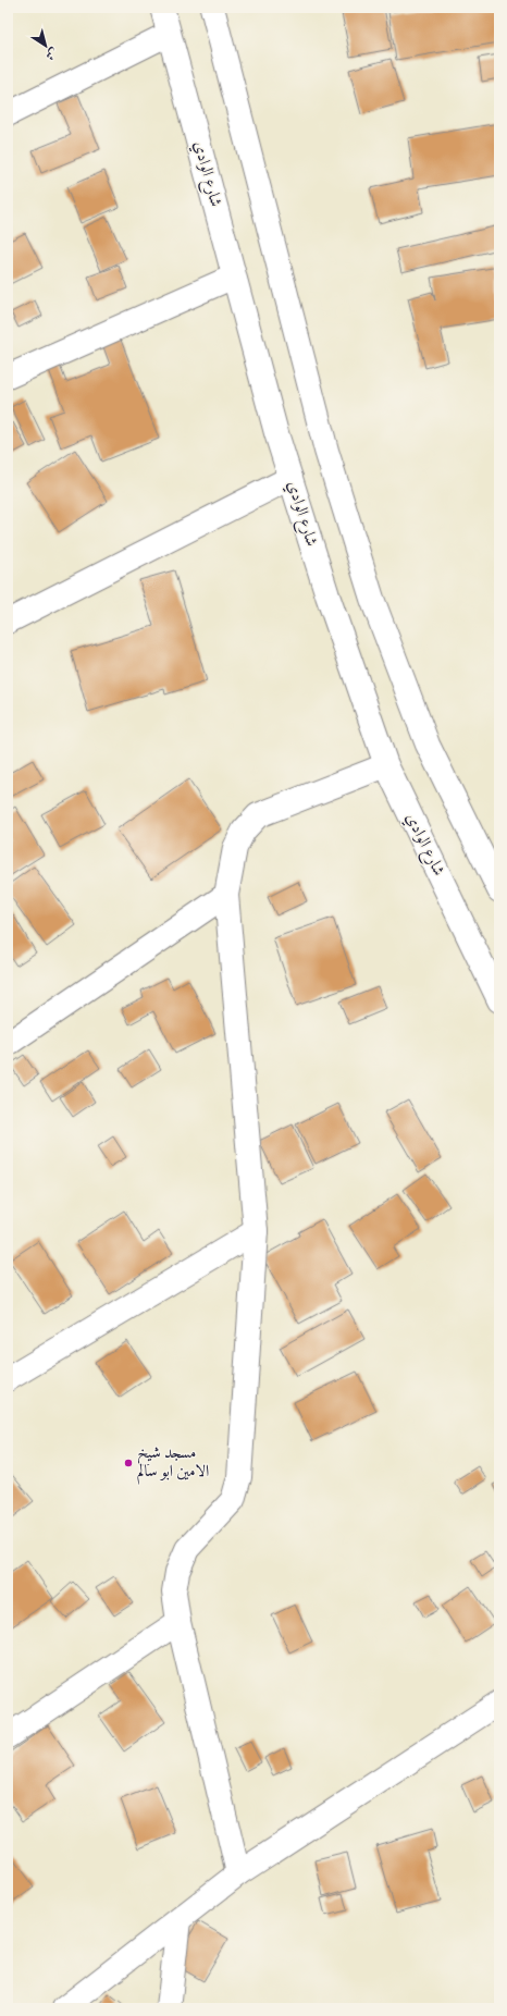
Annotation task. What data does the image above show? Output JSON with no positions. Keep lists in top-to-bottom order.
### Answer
{
  "streets": {
    "street": ["شارع الوادي"]
  },
  "places": ["مسجد شيخ الامين ابو سالم"],
  "north": "bottom right"
}
